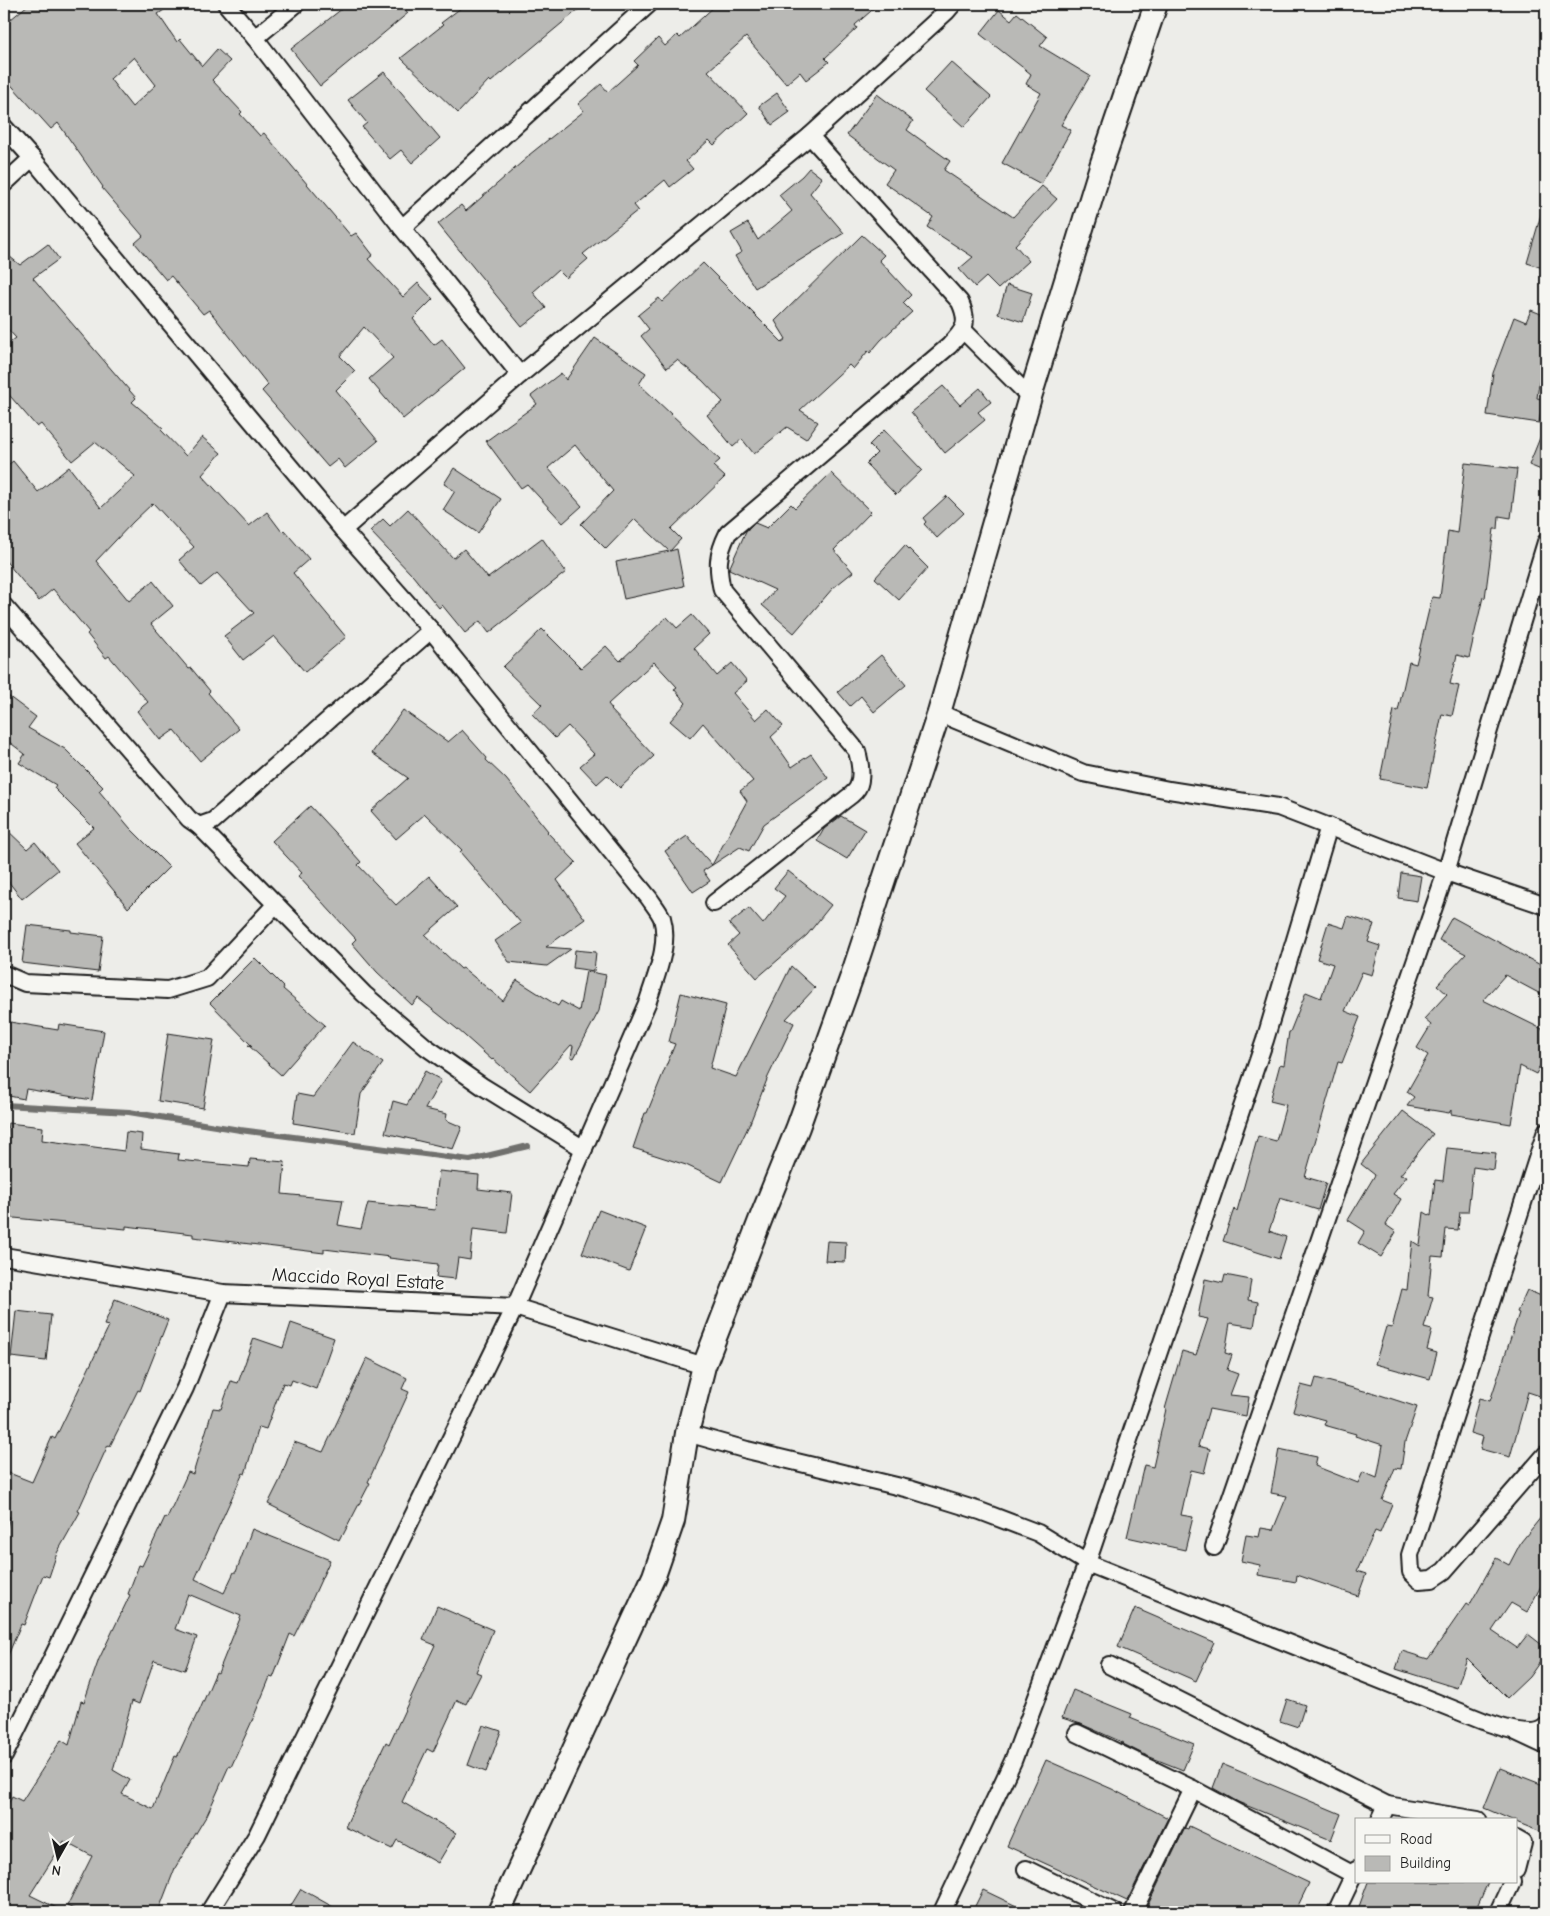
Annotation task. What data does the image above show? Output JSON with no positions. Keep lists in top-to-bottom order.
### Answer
{
  "streets": {
    "street": ["Maccido Royal Estate"]
  },
  "legend": ["Road", "Building"],
  "north": "bottom"
}
